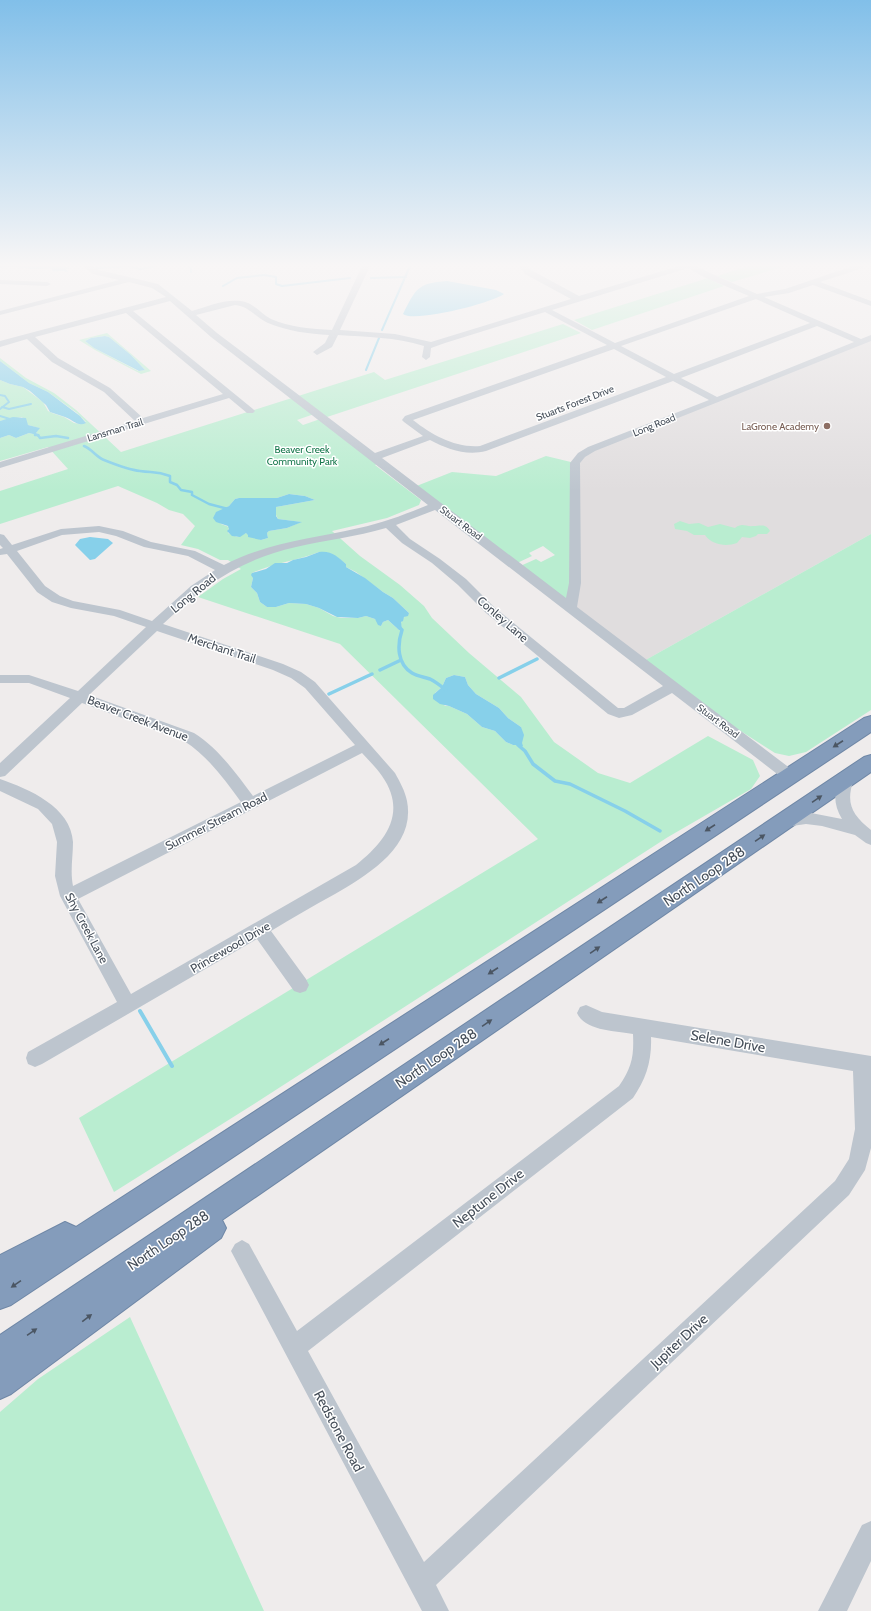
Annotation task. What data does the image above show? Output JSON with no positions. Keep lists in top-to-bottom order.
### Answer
{
  "streets": {
    "highway": ["North Loop 288"],
    "street": [
      "Stuarts Forest Drive",
      "Long Road",
      "Lansman Trail",
      "Stuart Road",
      "Conley Lane",
      "Merchant Trail",
      "Beaver Creek Avenue",
      "Summer Stream Road",
      "Shy Creek Lane",
      "Princewood Drive",
      "Selene Drive",
      "Neptune Drive",
      "Jupiter Drive",
      "Redstone Road"
    ]
  },
  "crossings": [
    ["Long Road", "Stuart Road"],
    ["Long Road", "Conley Lane"],
    ["Long Road", "Merchant Trail"],
    ["Long Road", "Beaver Creek Avenue"],
    ["Stuart Road", "Conley Lane"],
    ["Merchant Trail", "Summer Stream Road"],
    ["Merchant Trail", "Princewood Drive"],
    ["Beaver Creek Avenue", "Summer Stream Road"],
    ["Summer Stream Road", "Shy Creek Lane"],
    ["Shy Creek Lane", "Princewood Drive"],
    ["Selene Drive", "Neptune Drive"],
    ["Selene Drive", "Jupiter Drive"],
    ["Neptune Drive", "Redstone Road"],
    ["Jupiter Drive", "Redstone Road"]
  ],
  "parks": ["Beaver Creek Community Park"],
  "places": ["LaGrone Academy"]
}
